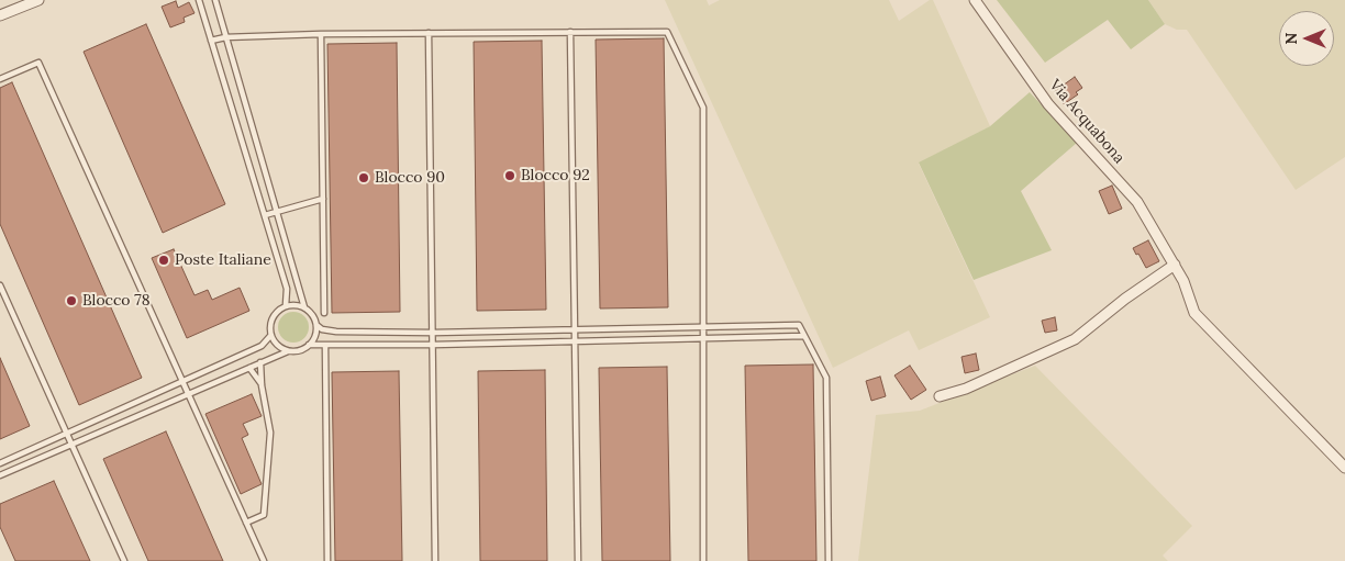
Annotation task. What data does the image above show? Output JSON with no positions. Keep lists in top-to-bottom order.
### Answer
{
  "streets": {
    "street": ["Via Acquabona"]
  },
  "places": [
    "Blocco 92",
    "Blocco 90",
    "Poste Italiane",
    "Blocco 78"
  ],
  "north": "left"
}
